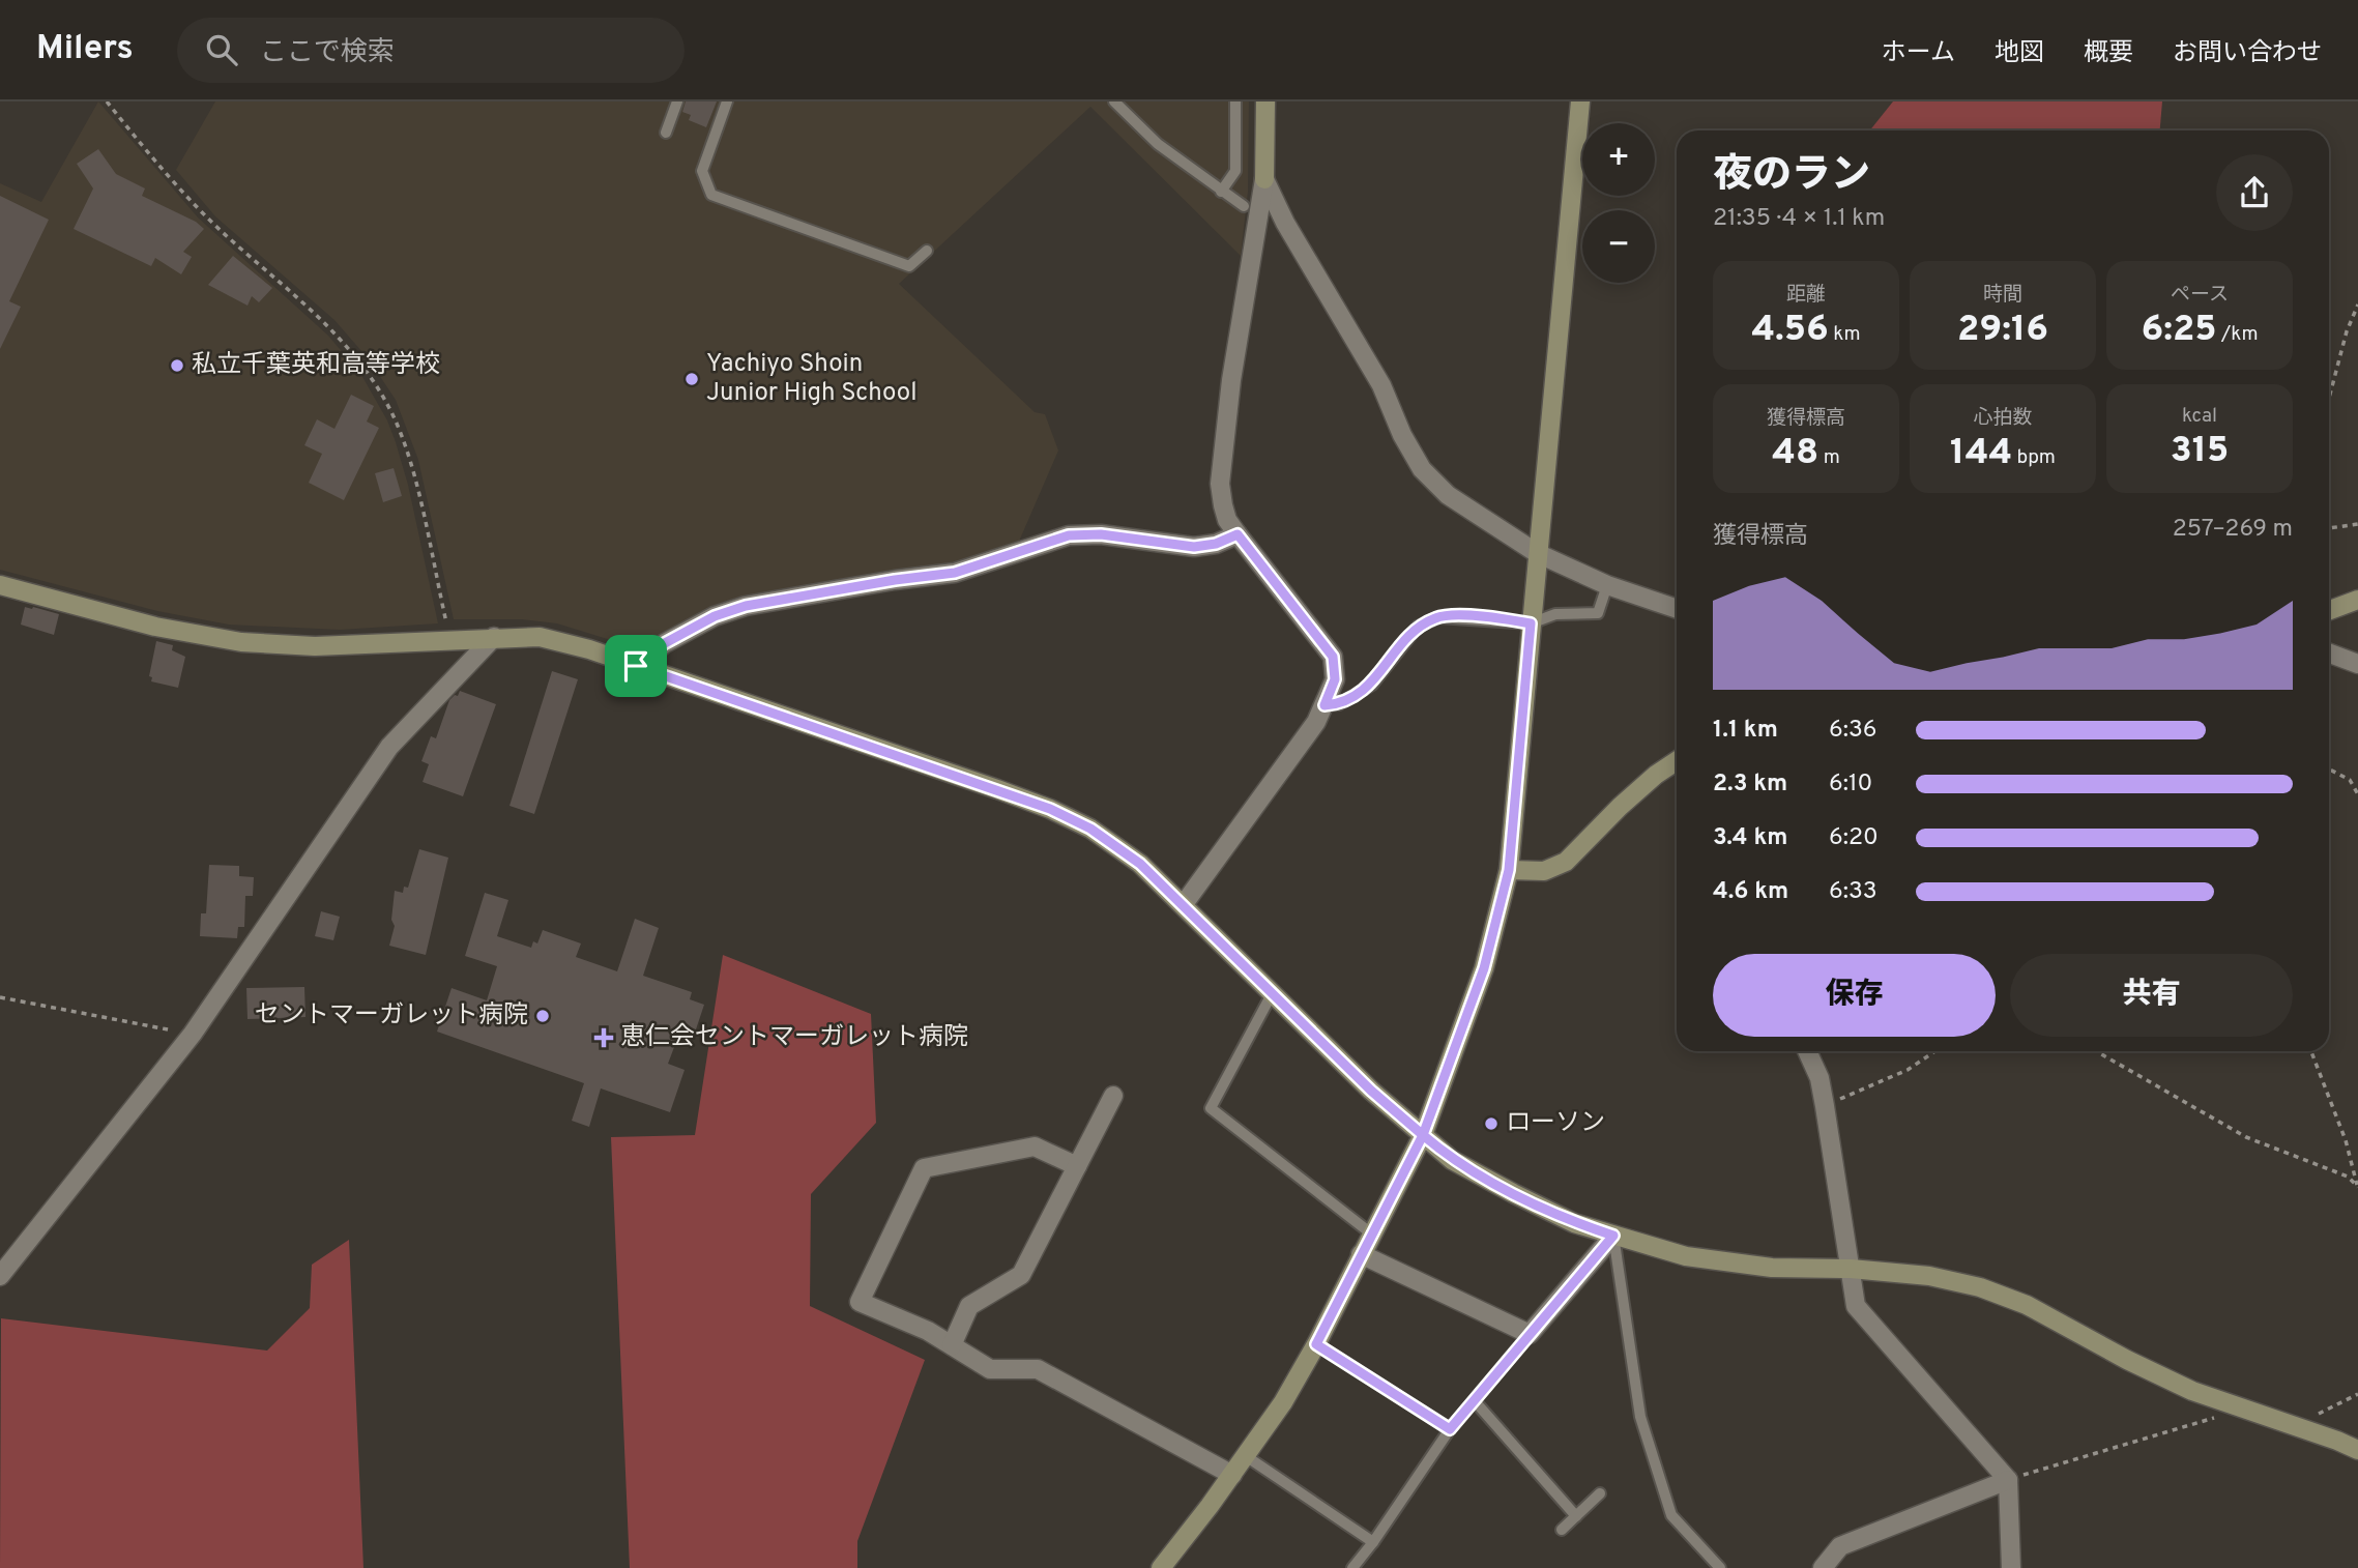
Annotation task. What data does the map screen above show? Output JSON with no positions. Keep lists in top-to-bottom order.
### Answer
{
  "places": {
    "other": [
      "私立千葉英和高等学校",
      "Yachiyo Shoin Junior High School",
      "セントマーガレット病院",
      "ローソン"
    ],
    "health": ["恵仁会セントマーガレット病院"]
  },
  "page": {
    "header": "Milers",
    "search": "ここで検索",
    "nav": [
      "ホーム",
      "地図",
      "概要",
      "お問い合わせ"
    ],
    "map_buttons": ["+", "−"],
    "heading": ["夜のラン", "21:35 · 4 × 1.1 km"],
    "stats": [
      ["距離", "4.56 km"],
      ["時間", "29:16"],
      ["ペース", "6:25 /km"],
      ["獲得標高", "48 m"],
      ["心拍数", "144 bpm"],
      ["kcal", "315"]
    ],
    "chart": ["獲得標高", "257–269 m"],
    "list": [
      {
        "name": "1.1 km",
        "note": "6:36"
      },
      {
        "name": "2.3 km",
        "note": "6:10"
      },
      {
        "name": "3.4 km",
        "note": "6:20"
      },
      {
        "name": "4.6 km",
        "note": "6:33"
      }
    ],
    "buttons": ["保存", "共有"]
  }
}
